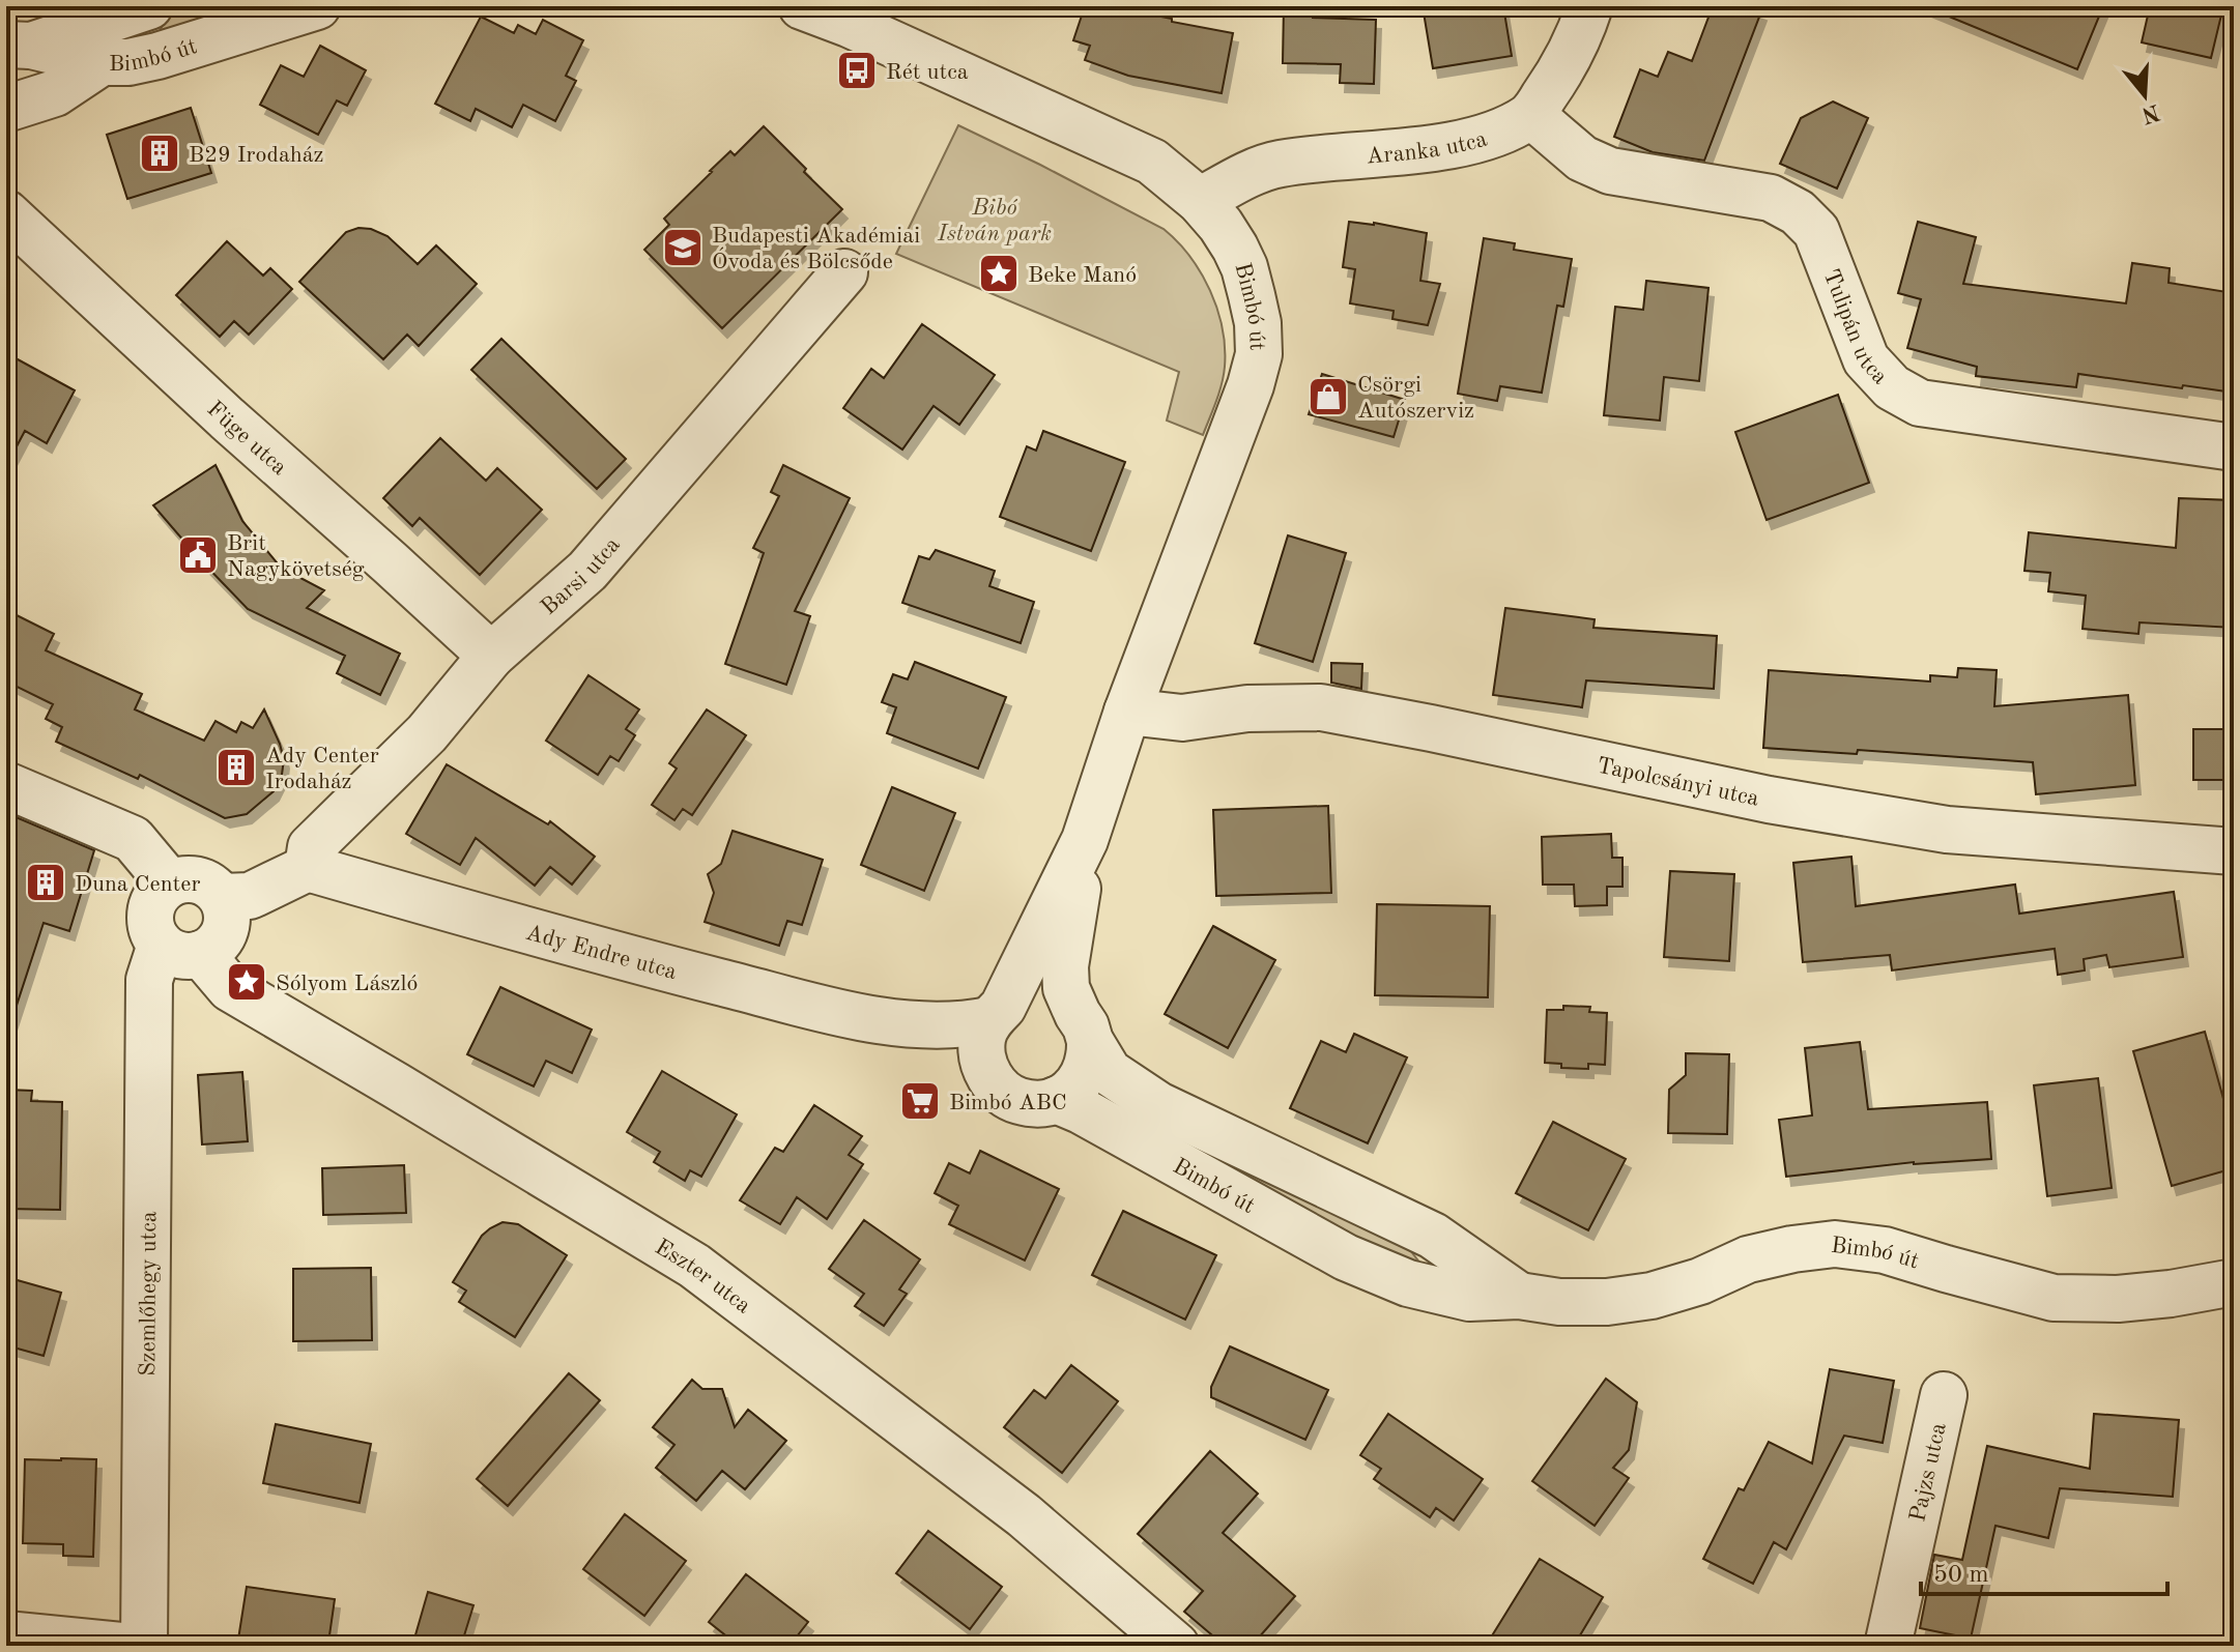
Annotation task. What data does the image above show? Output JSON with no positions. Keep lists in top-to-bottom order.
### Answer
{
  "streets": {
    "street": [
      "Bimbó út",
      "Aranka utca",
      "Tulipán utca",
      "Füge utca",
      "Barsi utca",
      "Tapolcsányi utca",
      "Ady Endre utca",
      "Eszter utca",
      "Szemlőhegy utca",
      "Pajzs utca"
    ]
  },
  "crossings": [
    ["Bimbó út", "Aranka utca"],
    ["Bimbó út", "Tapolcsányi utca"],
    ["Bimbó út", "Ady Endre utca"],
    ["Aranka utca", "Tulipán utca"],
    ["Füge utca", "Barsi utca"],
    ["Barsi utca", "Ady Endre utca"],
    ["Eszter utca", "Szemlőhegy utca"]
  ],
  "parks": ["Bibó István park"],
  "places": {
    "bus stop": ["Rét utca"],
    "building": ["B29 Irodaház", "Ady Center Irodaház", "Duna Center"],
    "school or university": ["Budapesti Akadémiai Óvoda és Bölcsőde"],
    "place": ["Beke Manó", "Sólyom László"],
    "shop": ["Csörgi Autószerviz"],
    "public building": ["Brit Nagykövetség"],
    "supermarket": ["Bimbó ABC"]
  },
  "scale_bar": "50 m",
  "north": "bottom"
}
